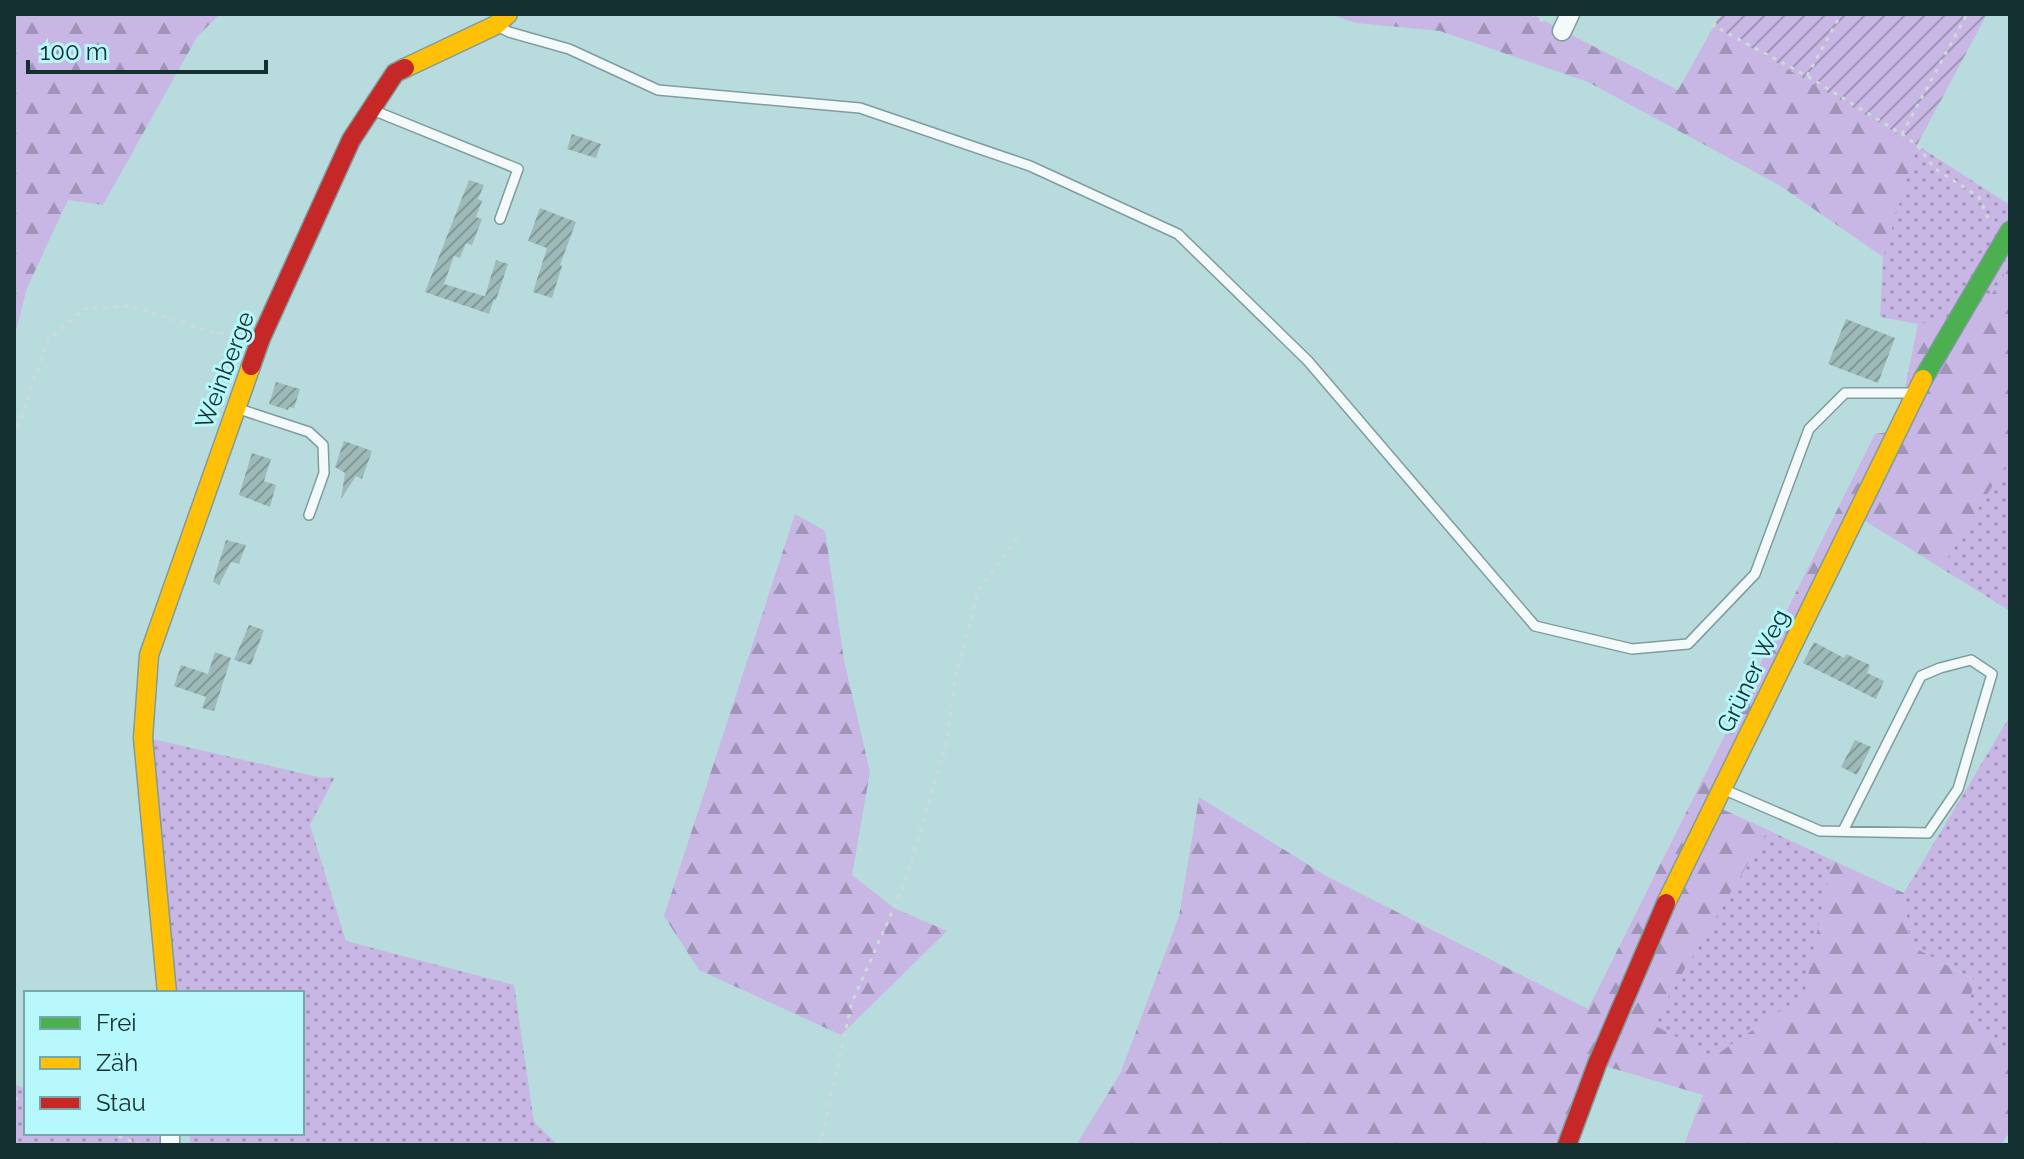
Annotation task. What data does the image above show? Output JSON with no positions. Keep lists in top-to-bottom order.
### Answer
{
  "streets": {
    "street": ["Weinberge", "Grüner Weg"]
  },
  "legend": ["Frei", "Zäh", "Stau"],
  "scale_bar": "100 m"
}
